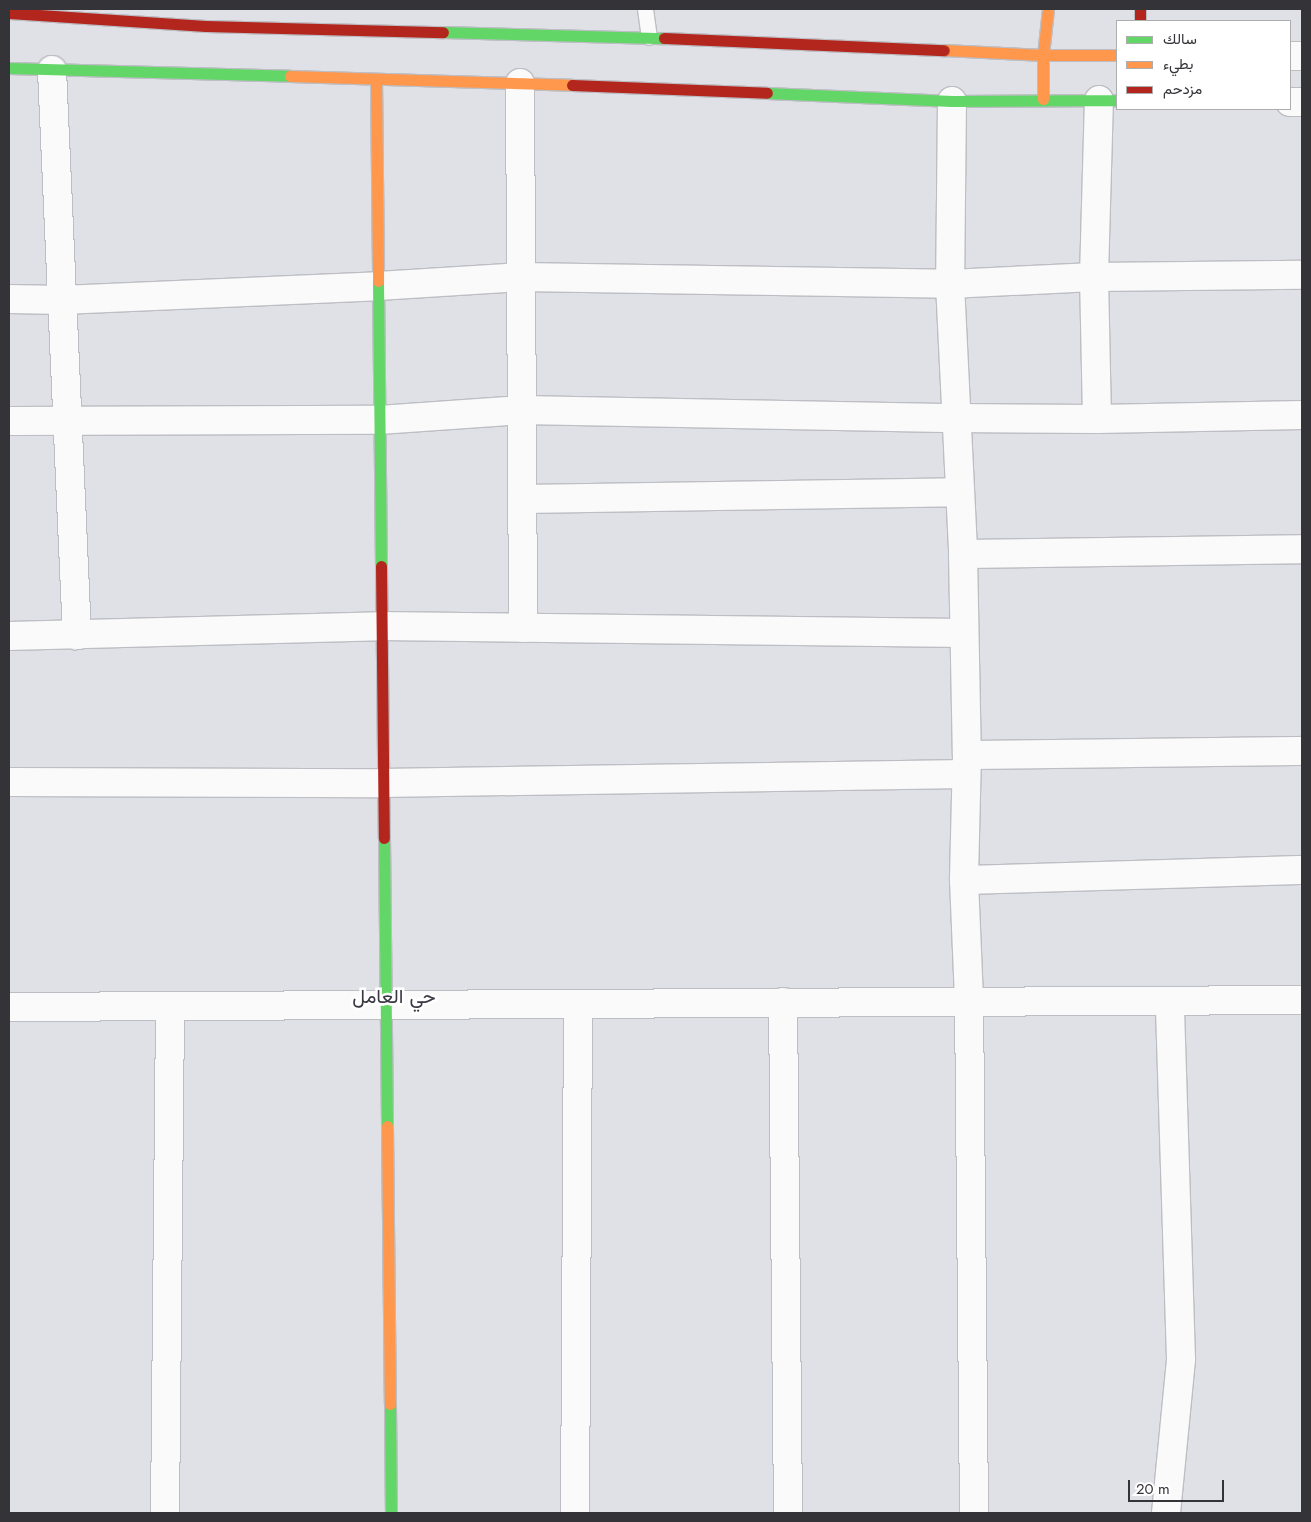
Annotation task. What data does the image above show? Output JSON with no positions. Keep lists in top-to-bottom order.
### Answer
{
  "districts": ["حي العامل"],
  "legend": ["سالك", "بطيء", "مزدحم"],
  "scale_bar": "20 m"
}
